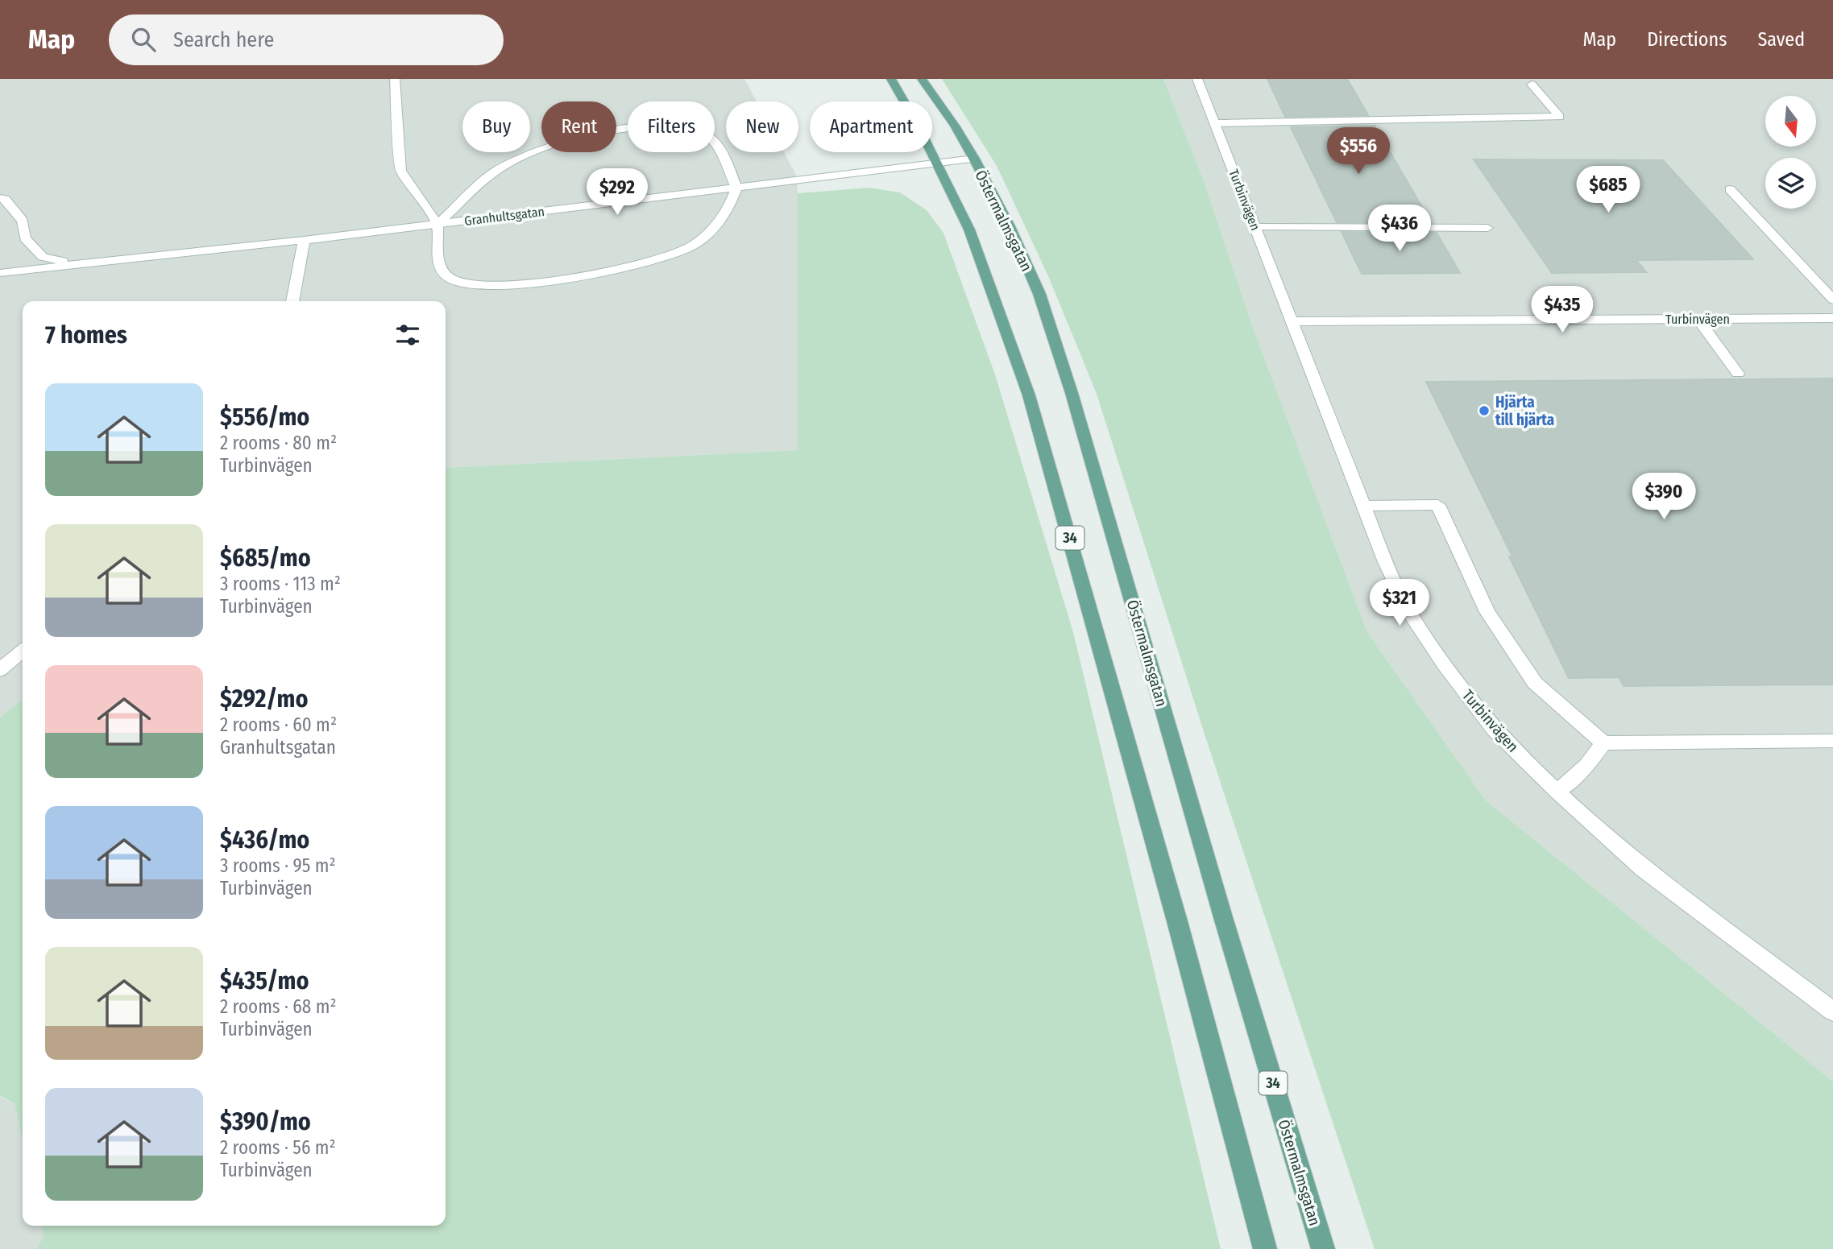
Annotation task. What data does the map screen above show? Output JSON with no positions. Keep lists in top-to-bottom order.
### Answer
{
  "streets": {
    "main road": ["Östermalmsgatan", "34"],
    "street": ["Turbinvägen", "Granhultsgatan"]
  },
  "crossings": [
    ["Granhultsgatan", "Östermalmsgatan"],
    ["Granhultsgatan", "34"]
  ],
  "places": ["Hjärta till hjärta"],
  "north": "bottom",
  "page": {
    "header": "Map",
    "search": "Search here",
    "nav": ["Map", "Directions", "Saved"],
    "chip": [
      "Buy",
      "Rent",
      "Filters",
      "New",
      "Apartment"
    ],
    "price": [
      "$556",
      "$685",
      "$292",
      "$436",
      "$435",
      "$390",
      "$321"
    ],
    "heading": "7 homes",
    "list": [
      {
        "name": "$556/mo",
        "note": "2 rooms · 80 m² · Turbinvägen"
      },
      {
        "name": "$685/mo",
        "note": "3 rooms · 113 m² · Turbinvägen"
      },
      {
        "name": "$292/mo",
        "note": "2 rooms · 60 m² · Granhultsgatan"
      },
      {
        "name": "$436/mo",
        "note": "3 rooms · 95 m² · Turbinvägen"
      },
      {
        "name": "$435/mo",
        "note": "2 rooms · 68 m² · Turbinvägen"
      },
      {
        "name": "$390/mo",
        "note": "2 rooms · 56 m² · Turbinvägen"
      }
    ]
  }
}
